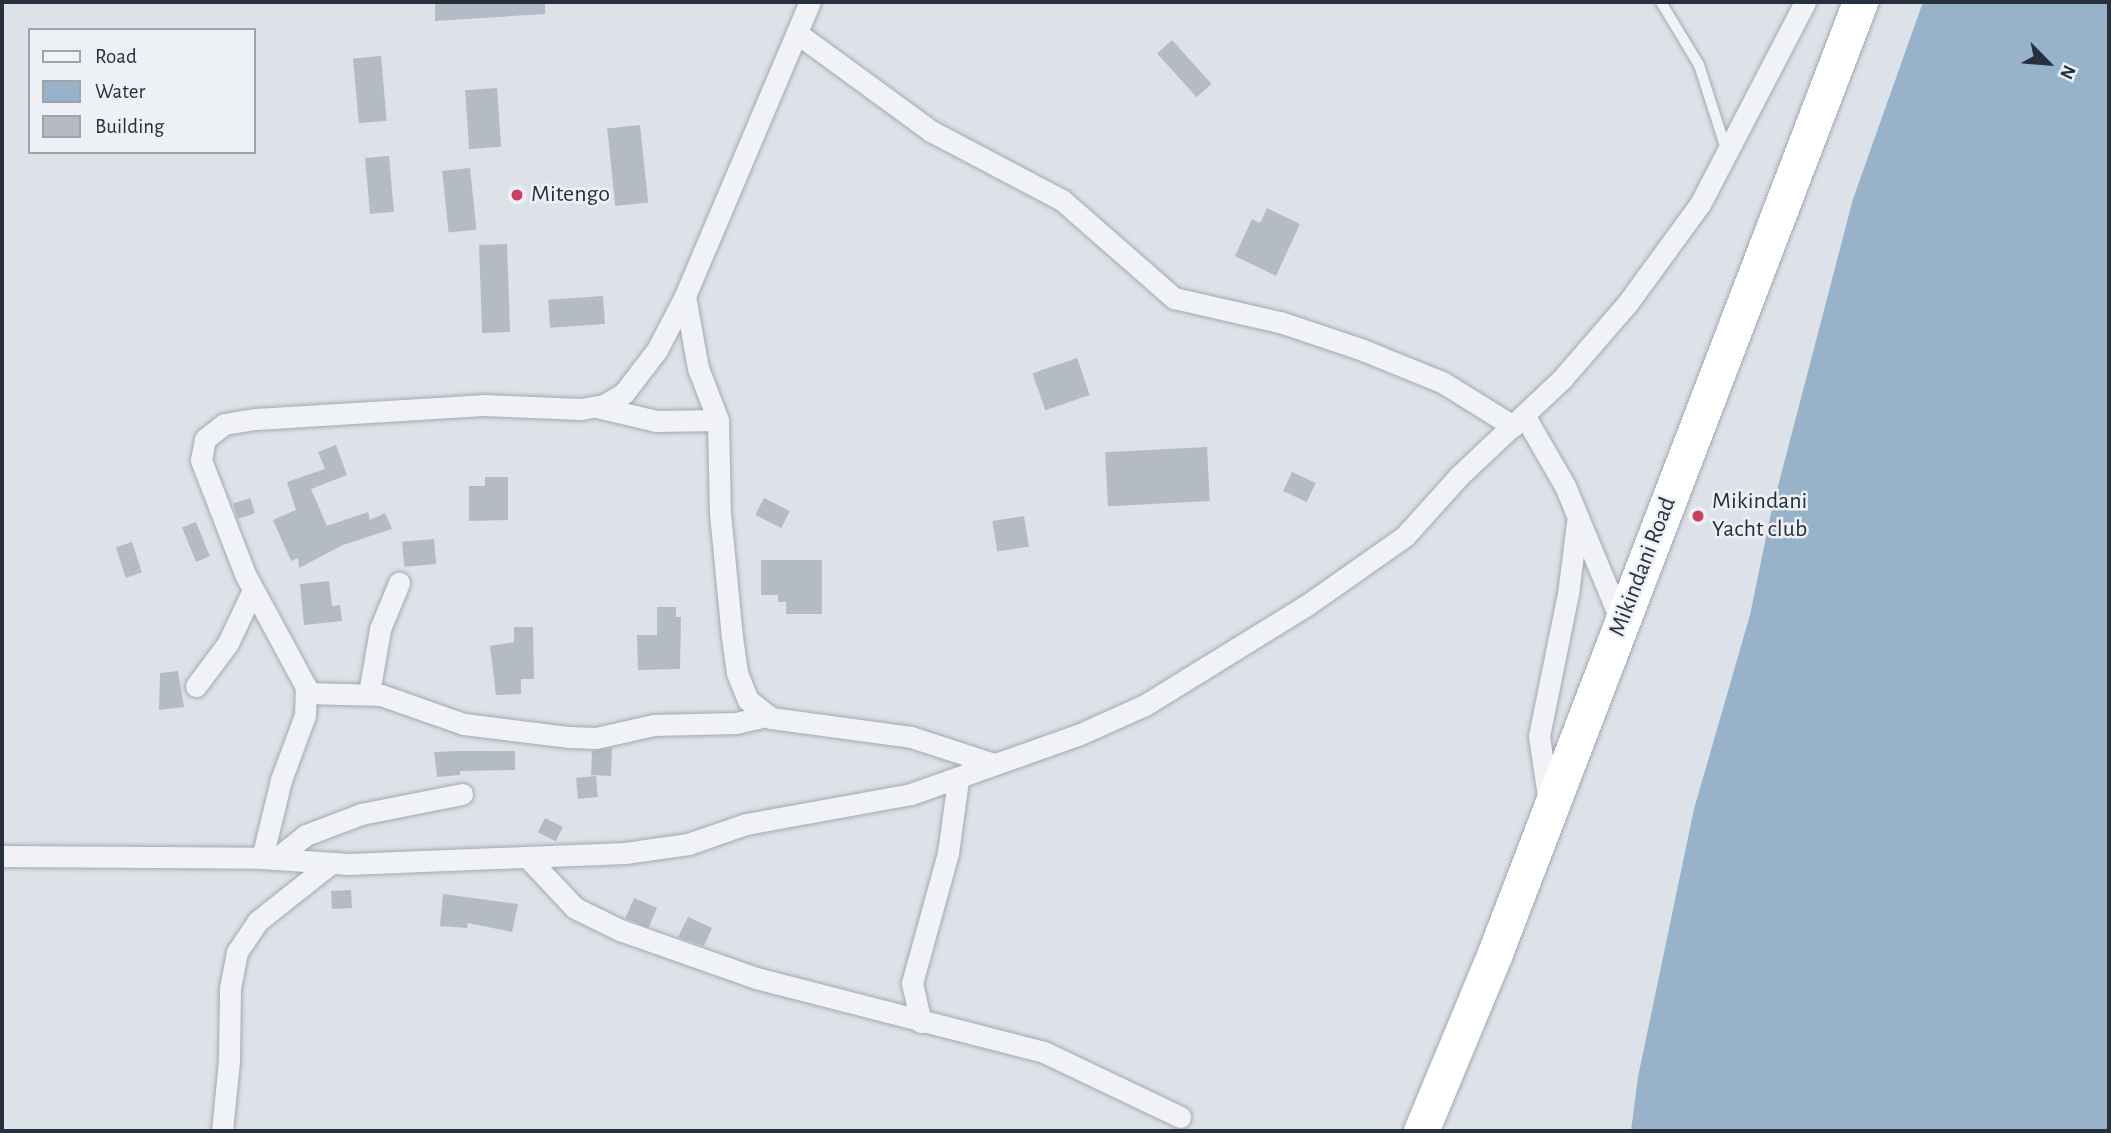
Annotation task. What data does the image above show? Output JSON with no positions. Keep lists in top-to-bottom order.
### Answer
{
  "streets": {
    "highway": ["Mikindani Road"]
  },
  "places": ["Mitengo", "Mikindani Yacht club"],
  "legend": ["Road", "Water", "Building"],
  "north": "bottom right"
}
